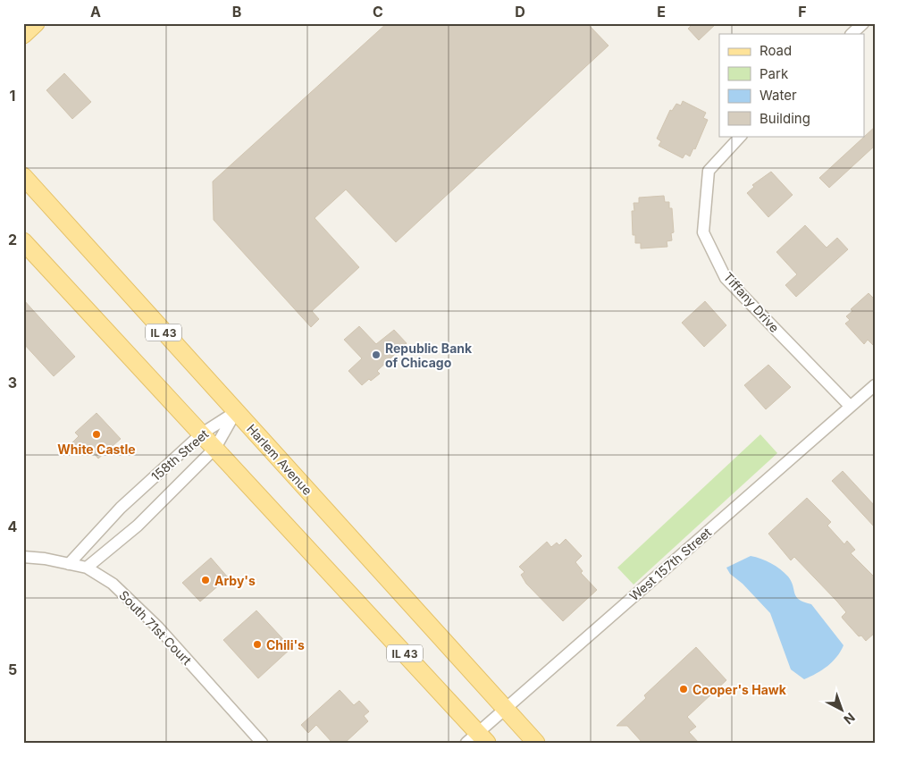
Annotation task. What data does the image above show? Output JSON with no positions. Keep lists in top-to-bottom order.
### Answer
{
  "streets": {
    "main road": ["IL 43", "Harlem Avenue"],
    "street": [
      "Tiffany Drive",
      "158th Street",
      "West 157th Street",
      "South 71st Court"
    ]
  },
  "crossings": [
    ["Tiffany Drive", "West 157th Street"],
    ["IL 43", "158th Street"],
    ["IL 43", "West 157th Street"],
    ["158th Street", "Harlem Avenue"],
    ["158th Street", "South 71st Court"],
    ["Harlem Avenue", "West 157th Street"]
  ],
  "places": [
    "Republic Bank of Chicago",
    "White Castle",
    "Arby's",
    "Chili's",
    "Cooper's Hawk"
  ],
  "legend": [
    "Road",
    "Park",
    "Water",
    "Building"
  ],
  "north": "bottom right",
  "grid": {
    "columns": [
      "A",
      "B",
      "C",
      "D",
      "E",
      "F"
    ],
    "rows": [
      "1",
      "2",
      "3",
      "4",
      "5"
    ]
  }
}
